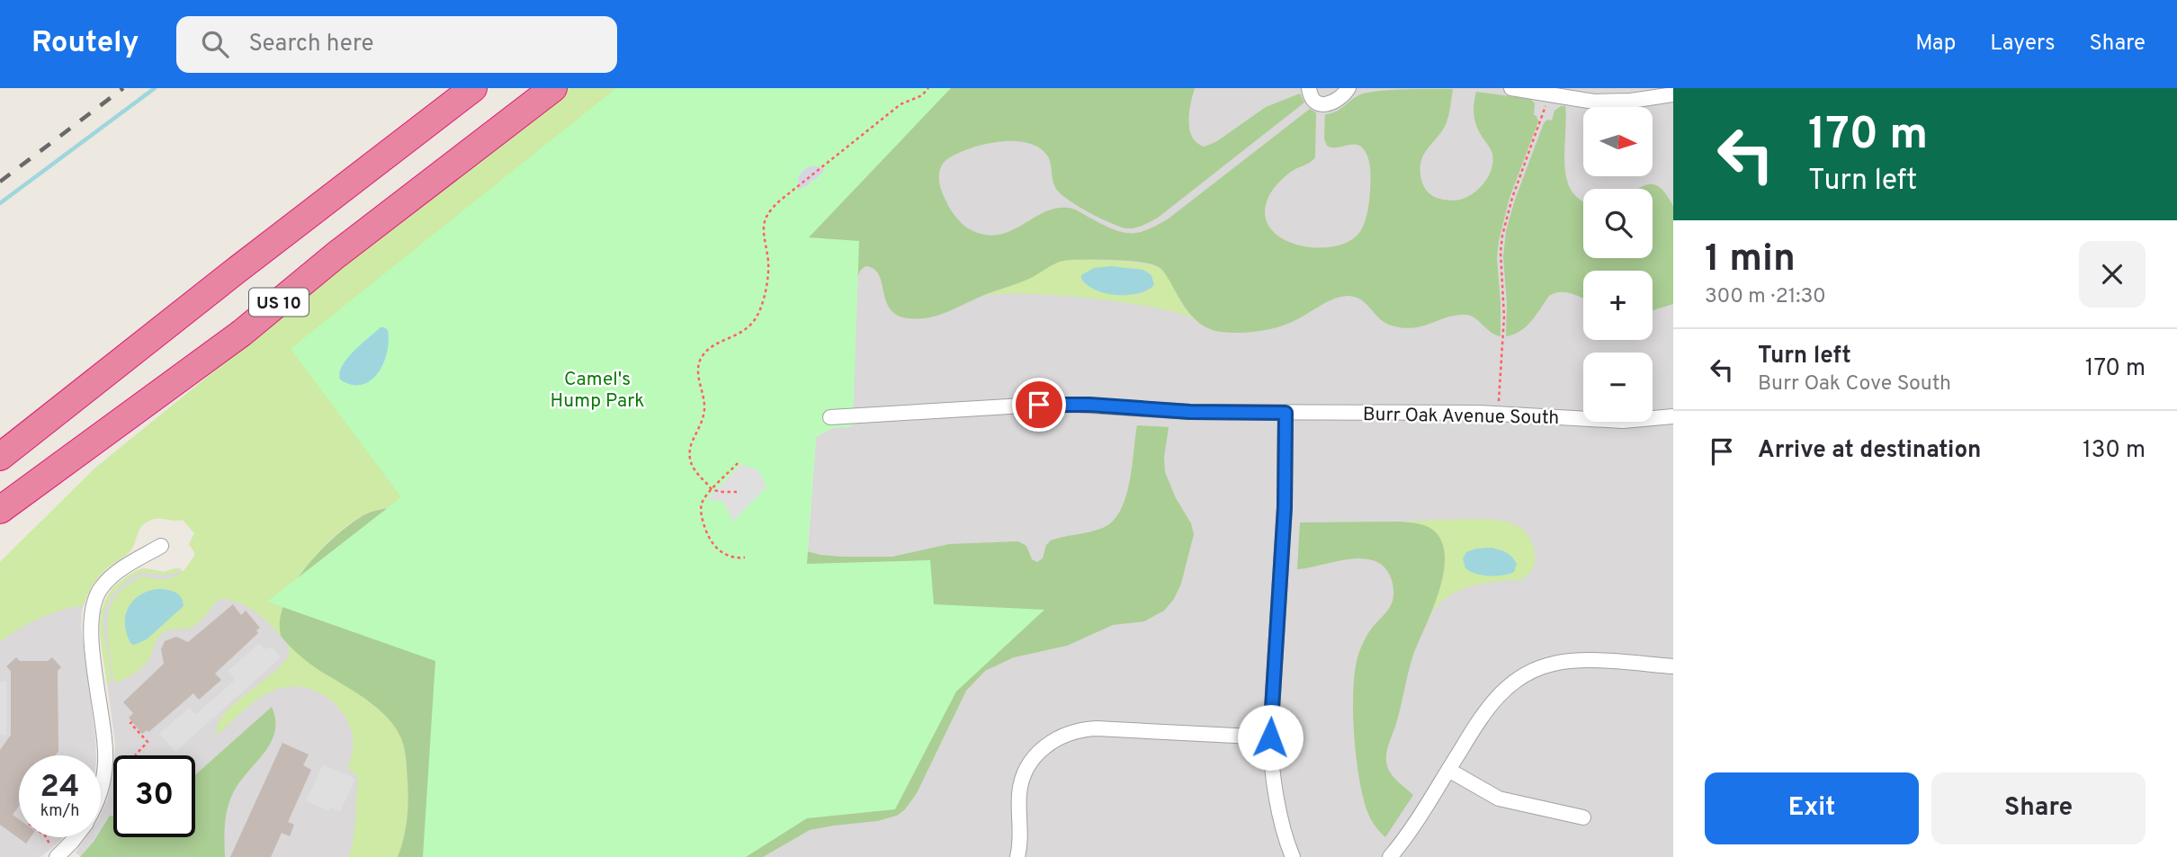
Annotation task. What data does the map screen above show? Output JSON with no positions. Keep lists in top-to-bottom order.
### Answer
{
  "streets": {
    "highway": ["US 10"],
    "street": ["Burr Oak Avenue South"]
  },
  "parks": ["Camel's Hump Park"],
  "north": "right",
  "page": {
    "header": "Routely",
    "search": "Search here",
    "nav": ["Map", "Layers", "Share"],
    "turn": ["170 m", "Turn left"],
    "map_buttons": ["+", "−"],
    "heading": ["1 min", "300 m · 21:30"],
    "list": [
      {
        "name": "Turn left",
        "note": "Burr Oak Cove South",
        "value": "170 m"
      },
      {
        "name": "Arrive at destination",
        "value": "130 m"
      }
    ],
    "speed": "24 km/h",
    "limit": "30",
    "buttons": ["Exit", "Share"]
  }
}
